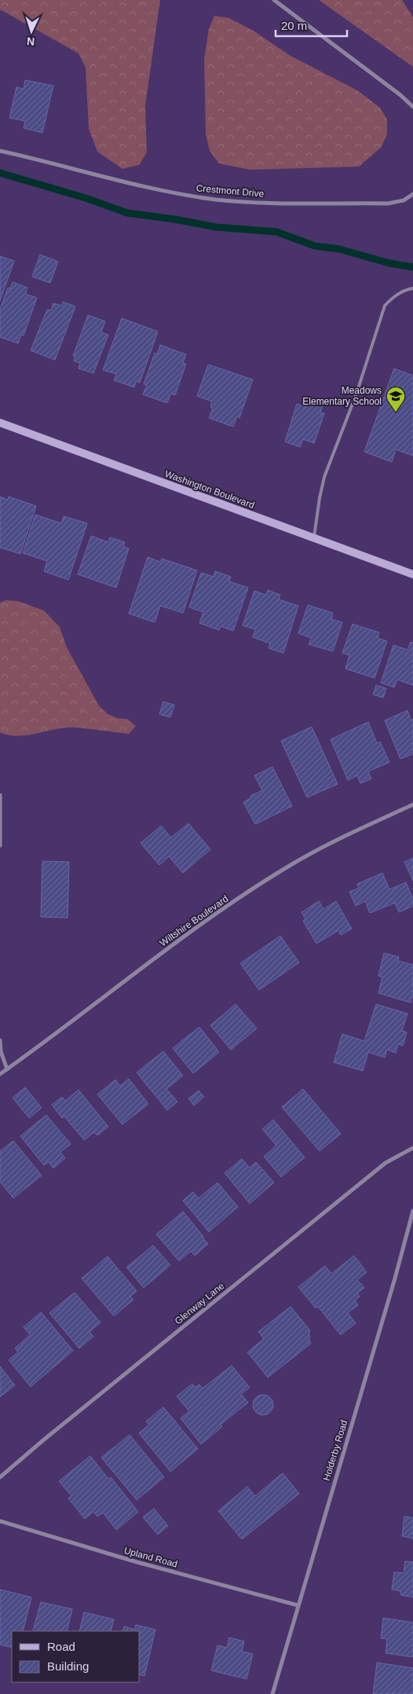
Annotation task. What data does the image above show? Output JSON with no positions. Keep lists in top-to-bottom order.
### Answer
{
  "streets": {
    "street": [
      "Crestmont Drive",
      "Washington Boulevard",
      "Wiltshire Boulevard",
      "Glenway Lane",
      "Holderby Road",
      "Upland Road"
    ]
  },
  "crossings": [
    ["Holderby Road", "Upland Road"]
  ],
  "places": {
    "school or university": ["Meadows Elementary School"]
  },
  "legend": ["Road", "Building"],
  "scale_bar": "20 m",
  "north": "bottom"
}
